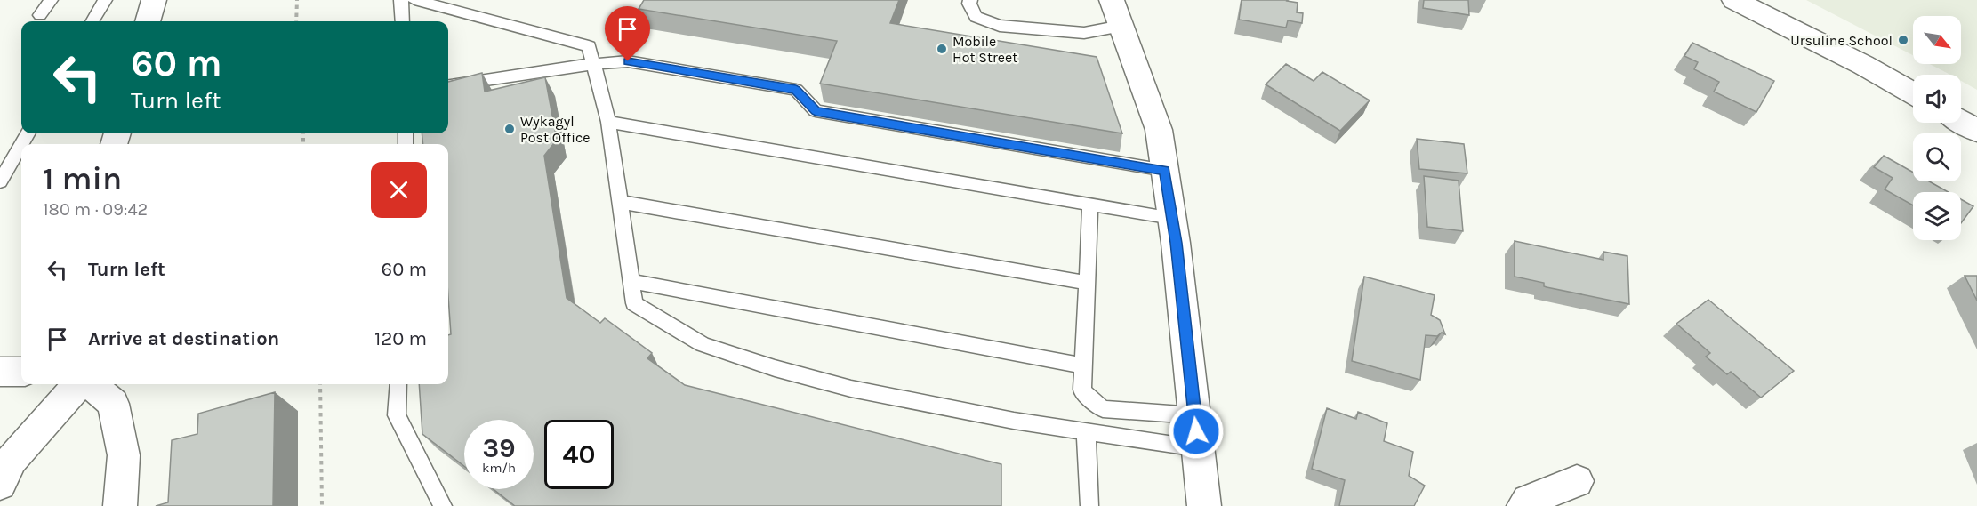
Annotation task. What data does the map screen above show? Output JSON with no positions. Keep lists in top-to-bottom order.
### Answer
{
  "places": ["Ursuline School", "Mobile Hot Street", "Wykagyl Post Office"],
  "north": "bottom right",
  "page": {
    "turn": ["60 m", "Turn left"],
    "heading": ["1 min", "180 m · 09:42"],
    "list": [
      {
        "name": "Turn left",
        "value": "60 m"
      },
      {
        "name": "Arrive at destination",
        "value": "120 m"
      }
    ],
    "speed": "39 km/h",
    "limit": "40"
  }
}
